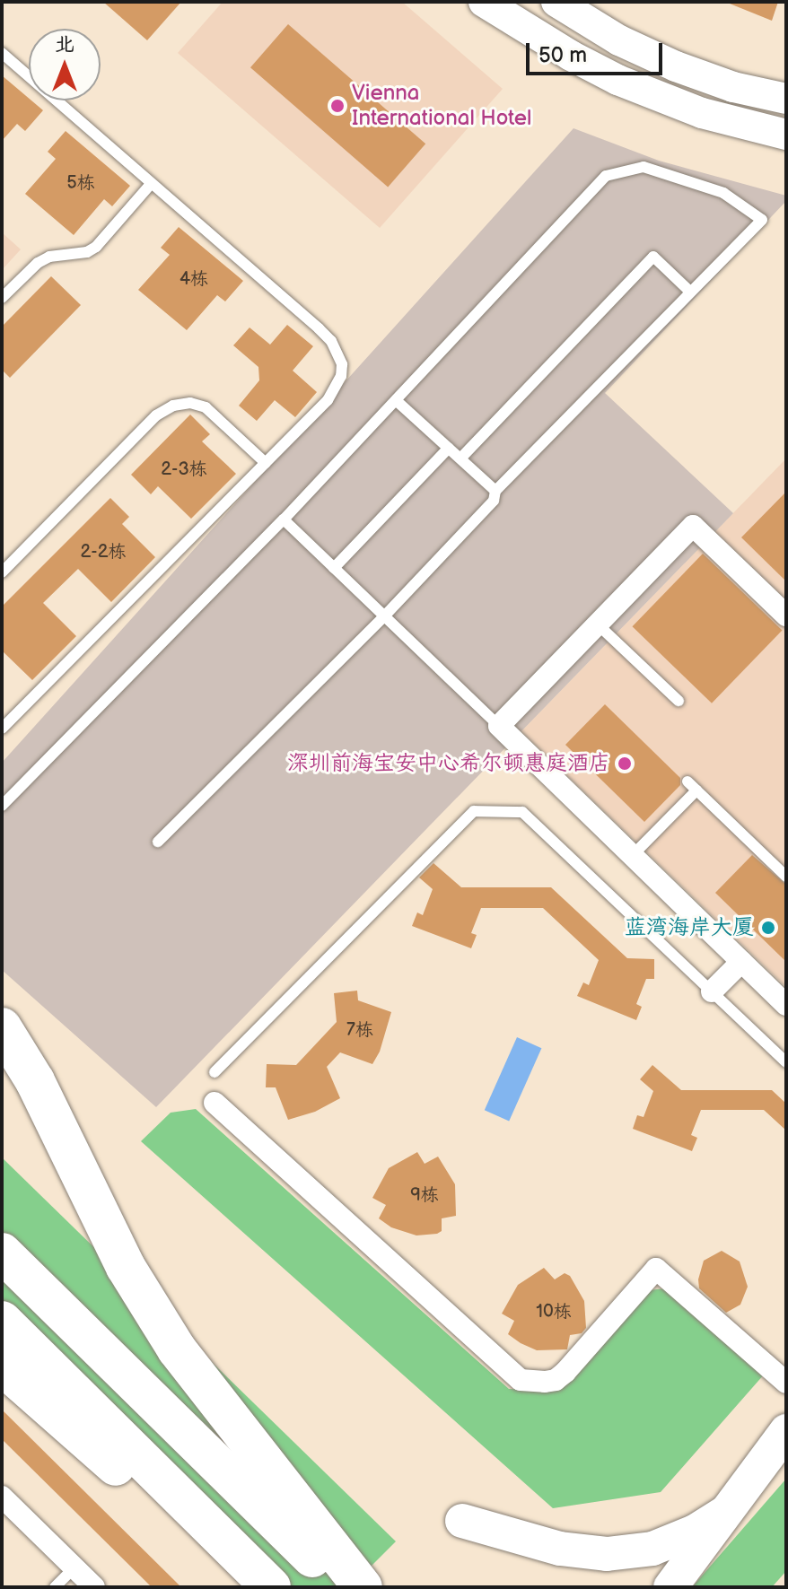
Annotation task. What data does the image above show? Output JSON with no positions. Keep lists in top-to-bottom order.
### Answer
{
  "places": ["Vienna International Hotel", "深圳前海宝安中心希尔顿惠庭酒店", "蓝湾海岸大厦"],
  "house_numbers": [
    "5栋",
    "4栋",
    "2-3栋",
    "2-2栋",
    "7栋",
    "9栋",
    "10栋"
  ],
  "scale_bar": "50 m",
  "north": "top"
}
